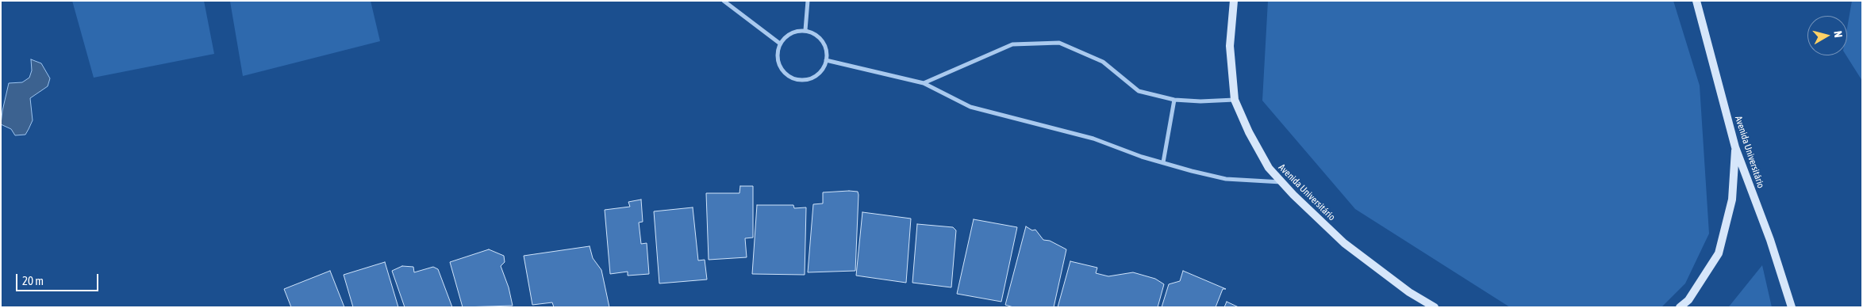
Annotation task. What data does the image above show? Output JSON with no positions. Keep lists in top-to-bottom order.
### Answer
{
  "streets": {
    "main road": ["Avenida Universitário"]
  },
  "scale_bar": "20 m",
  "north": "right"
}
